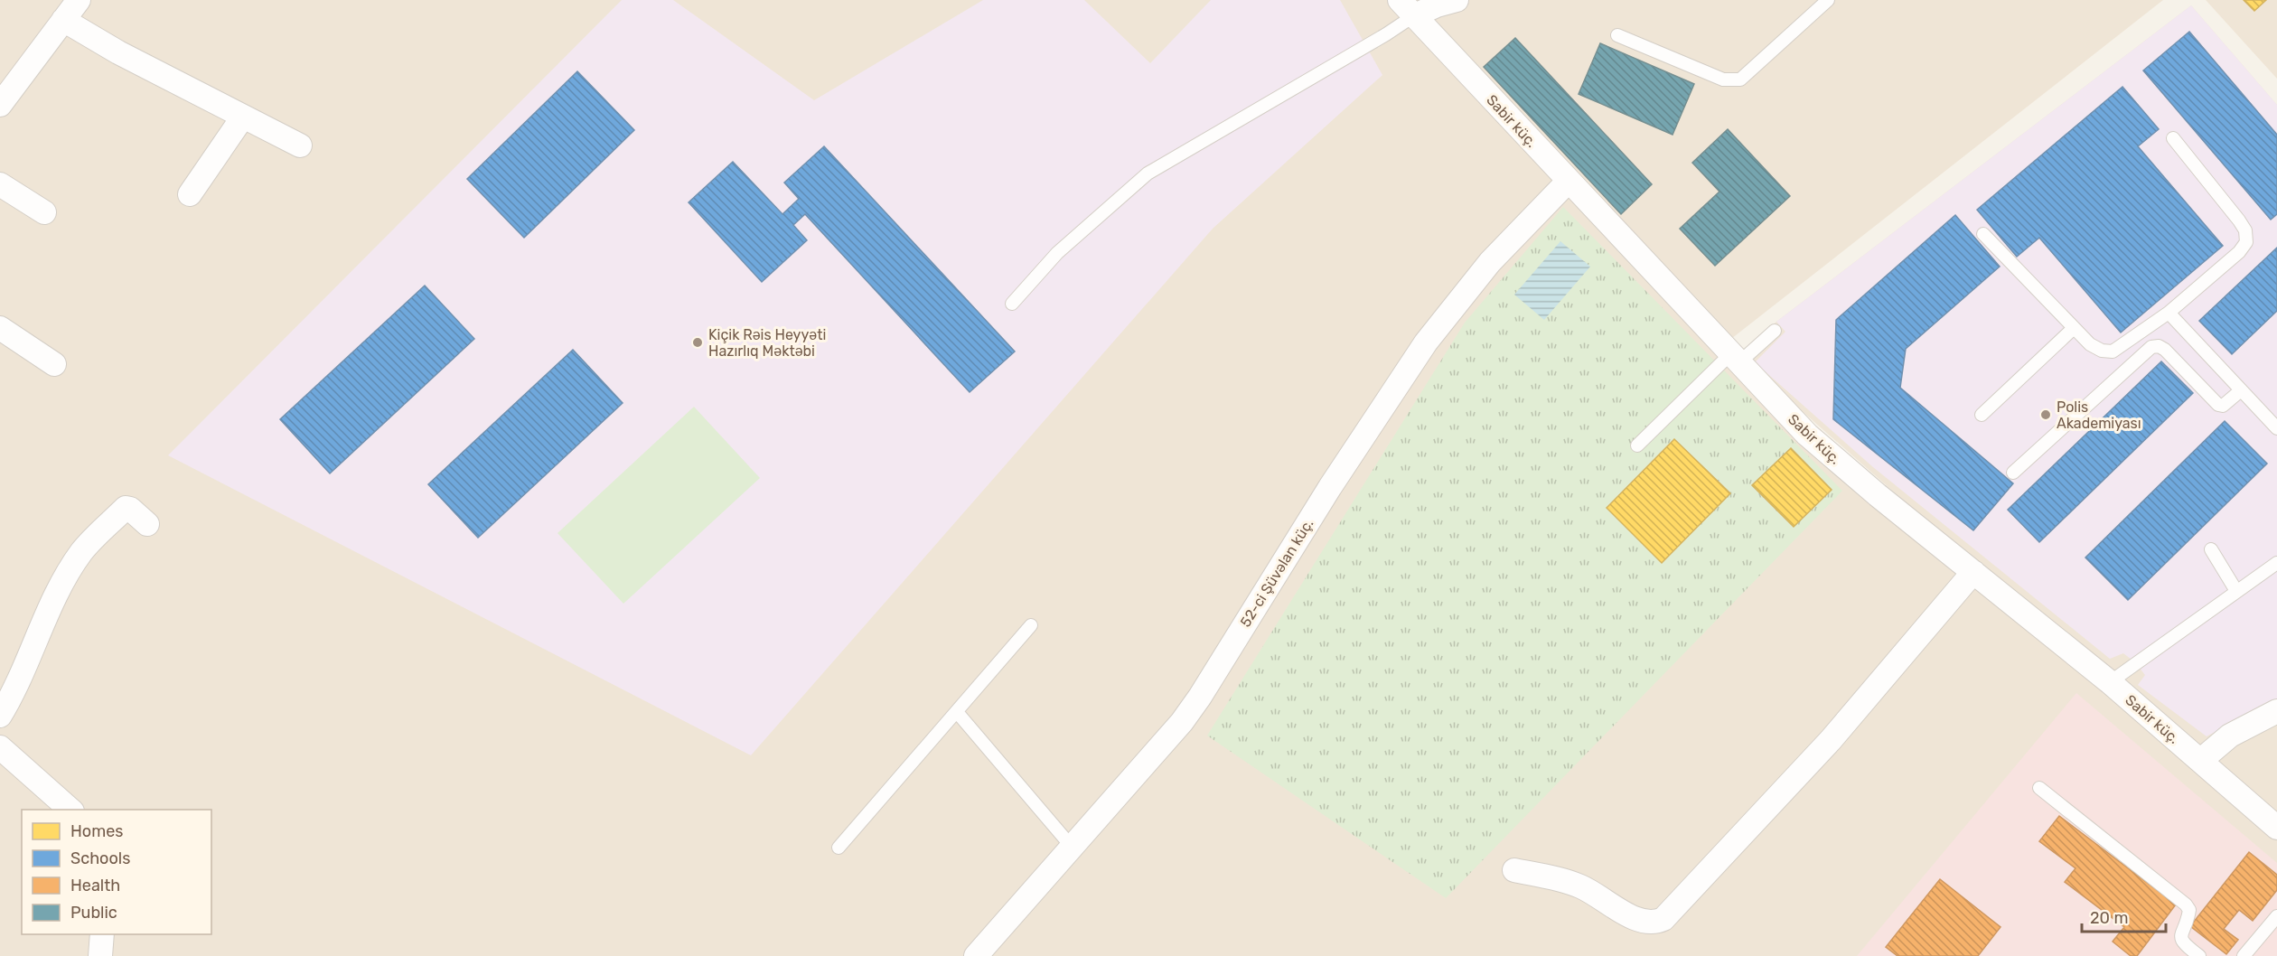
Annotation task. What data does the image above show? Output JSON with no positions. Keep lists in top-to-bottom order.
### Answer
{
  "streets": {
    "street": ["Sabir küç.", "52-ci Şüvəlan küç."]
  },
  "crossings": [
    ["Sabir küç.", "52-ci Şüvəlan küç."]
  ],
  "places": ["Kiçik Rəis Heyyəti Hazırlıq Məktəbi", "Polis Akademiyası"],
  "legend": [
    "Homes",
    "Schools",
    "Health",
    "Public"
  ],
  "scale_bar": "20 m"
}
